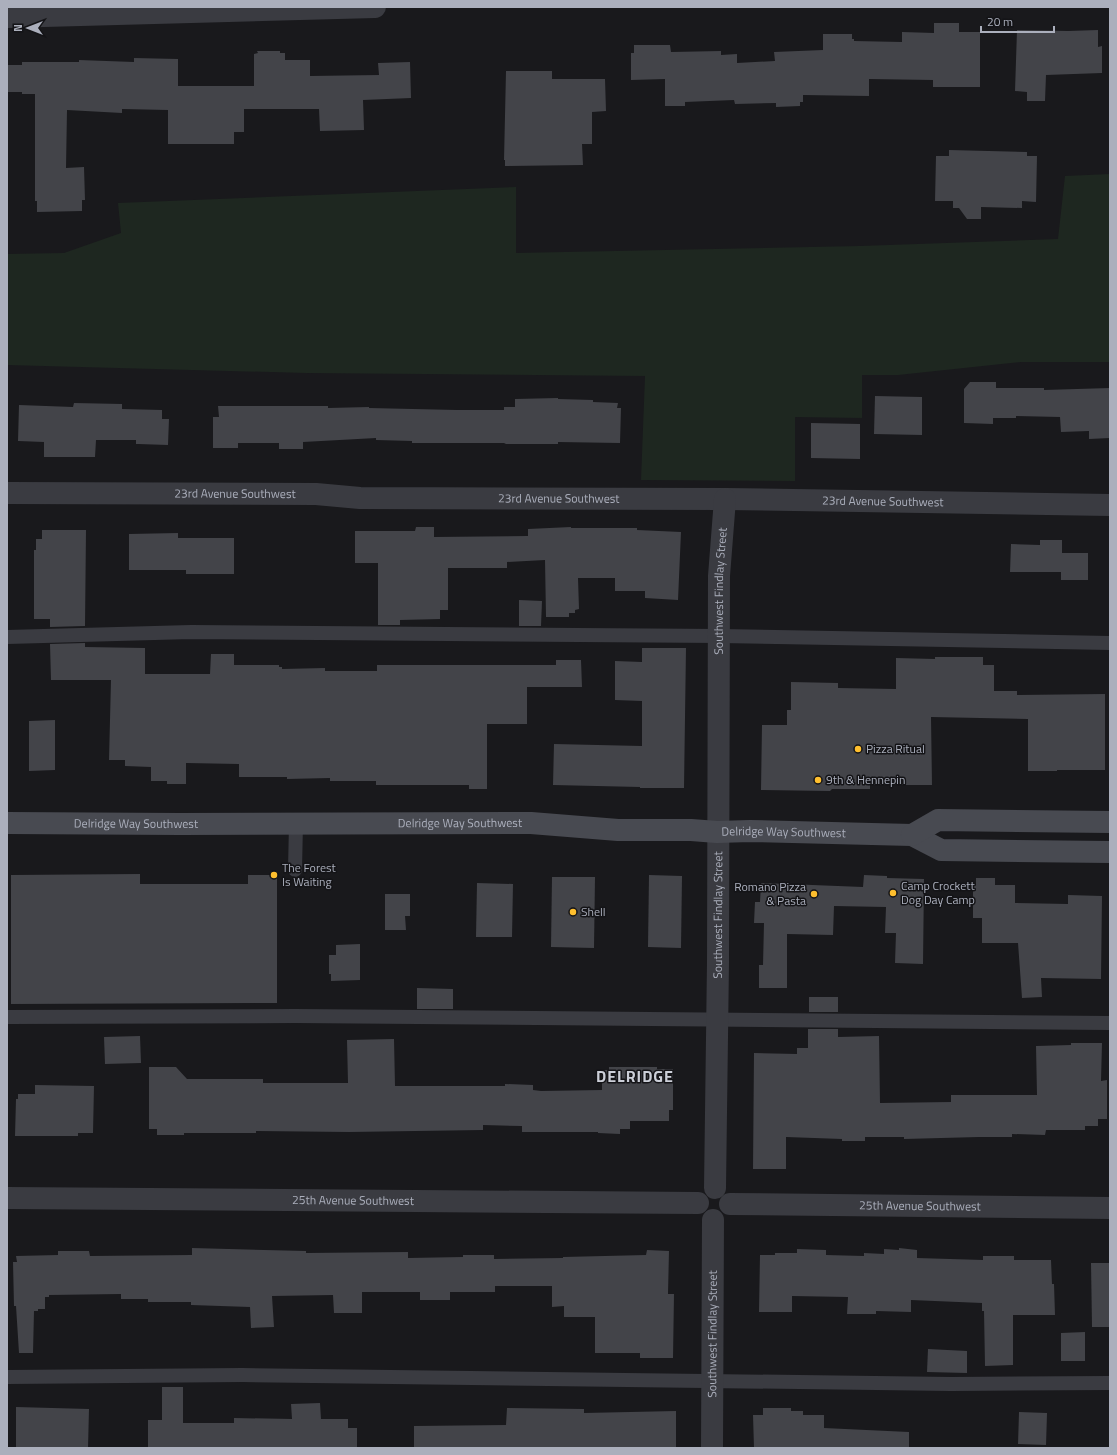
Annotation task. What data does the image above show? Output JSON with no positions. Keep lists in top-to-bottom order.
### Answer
{
  "streets": {
    "main road": ["Delridge Way Southwest"],
    "street": ["23rd Avenue Southwest", "Southwest Findlay Street", "25th Avenue Southwest"]
  },
  "crossings": [
    ["23rd Avenue Southwest", "Southwest Findlay Street"],
    ["Southwest Findlay Street", "Delridge Way Southwest"],
    ["Southwest Findlay Street", "25th Avenue Southwest"]
  ],
  "districts": ["DELRIDGE"],
  "places": [
    "Pizza Ritual",
    "9th & Hennepin",
    "The Forest Is Waiting",
    "Camp Crockett Dog Day Camp",
    "Romano Pizza & Pasta",
    "Shell"
  ],
  "scale_bar": "20 m",
  "north": "left"
}
